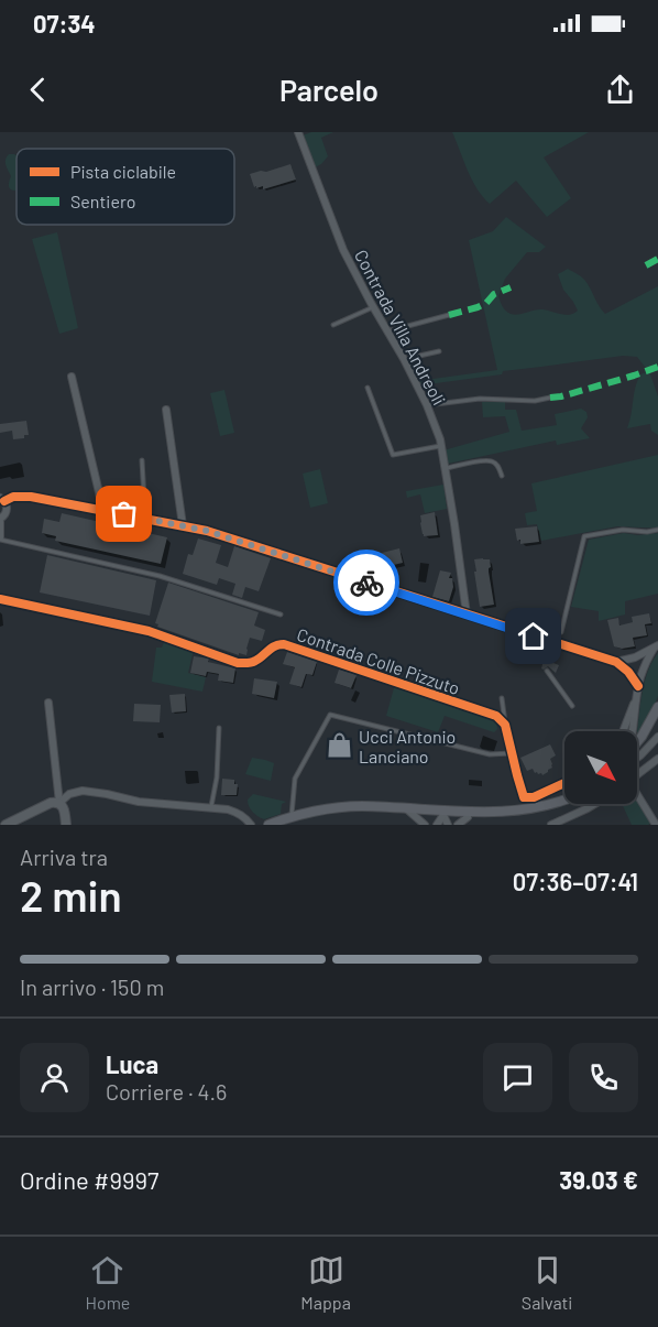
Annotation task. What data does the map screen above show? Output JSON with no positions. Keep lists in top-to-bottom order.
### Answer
{
  "streets": {
    "street": ["Contrada Villa Andreoli", "Contrada Colle Pizzuto"]
  },
  "places": {
    "shop": ["Ucci Antonio Lanciano"]
  },
  "legend": ["Pista ciclabile", "Sentiero"],
  "north": "bottom right",
  "page": {
    "status": "07:34",
    "header": "Parcelo",
    "heading": ["2 min", "Arriva tra", "07:36–07:41"],
    "panel": [
      "Luca",
      "Corriere · 4.6",
      "Ordine #9997",
      "39.03 €"
    ],
    "bar": "In arrivo · 150 m",
    "tabs": ["Home", "Mappa", "Salvati"]
  }
}
